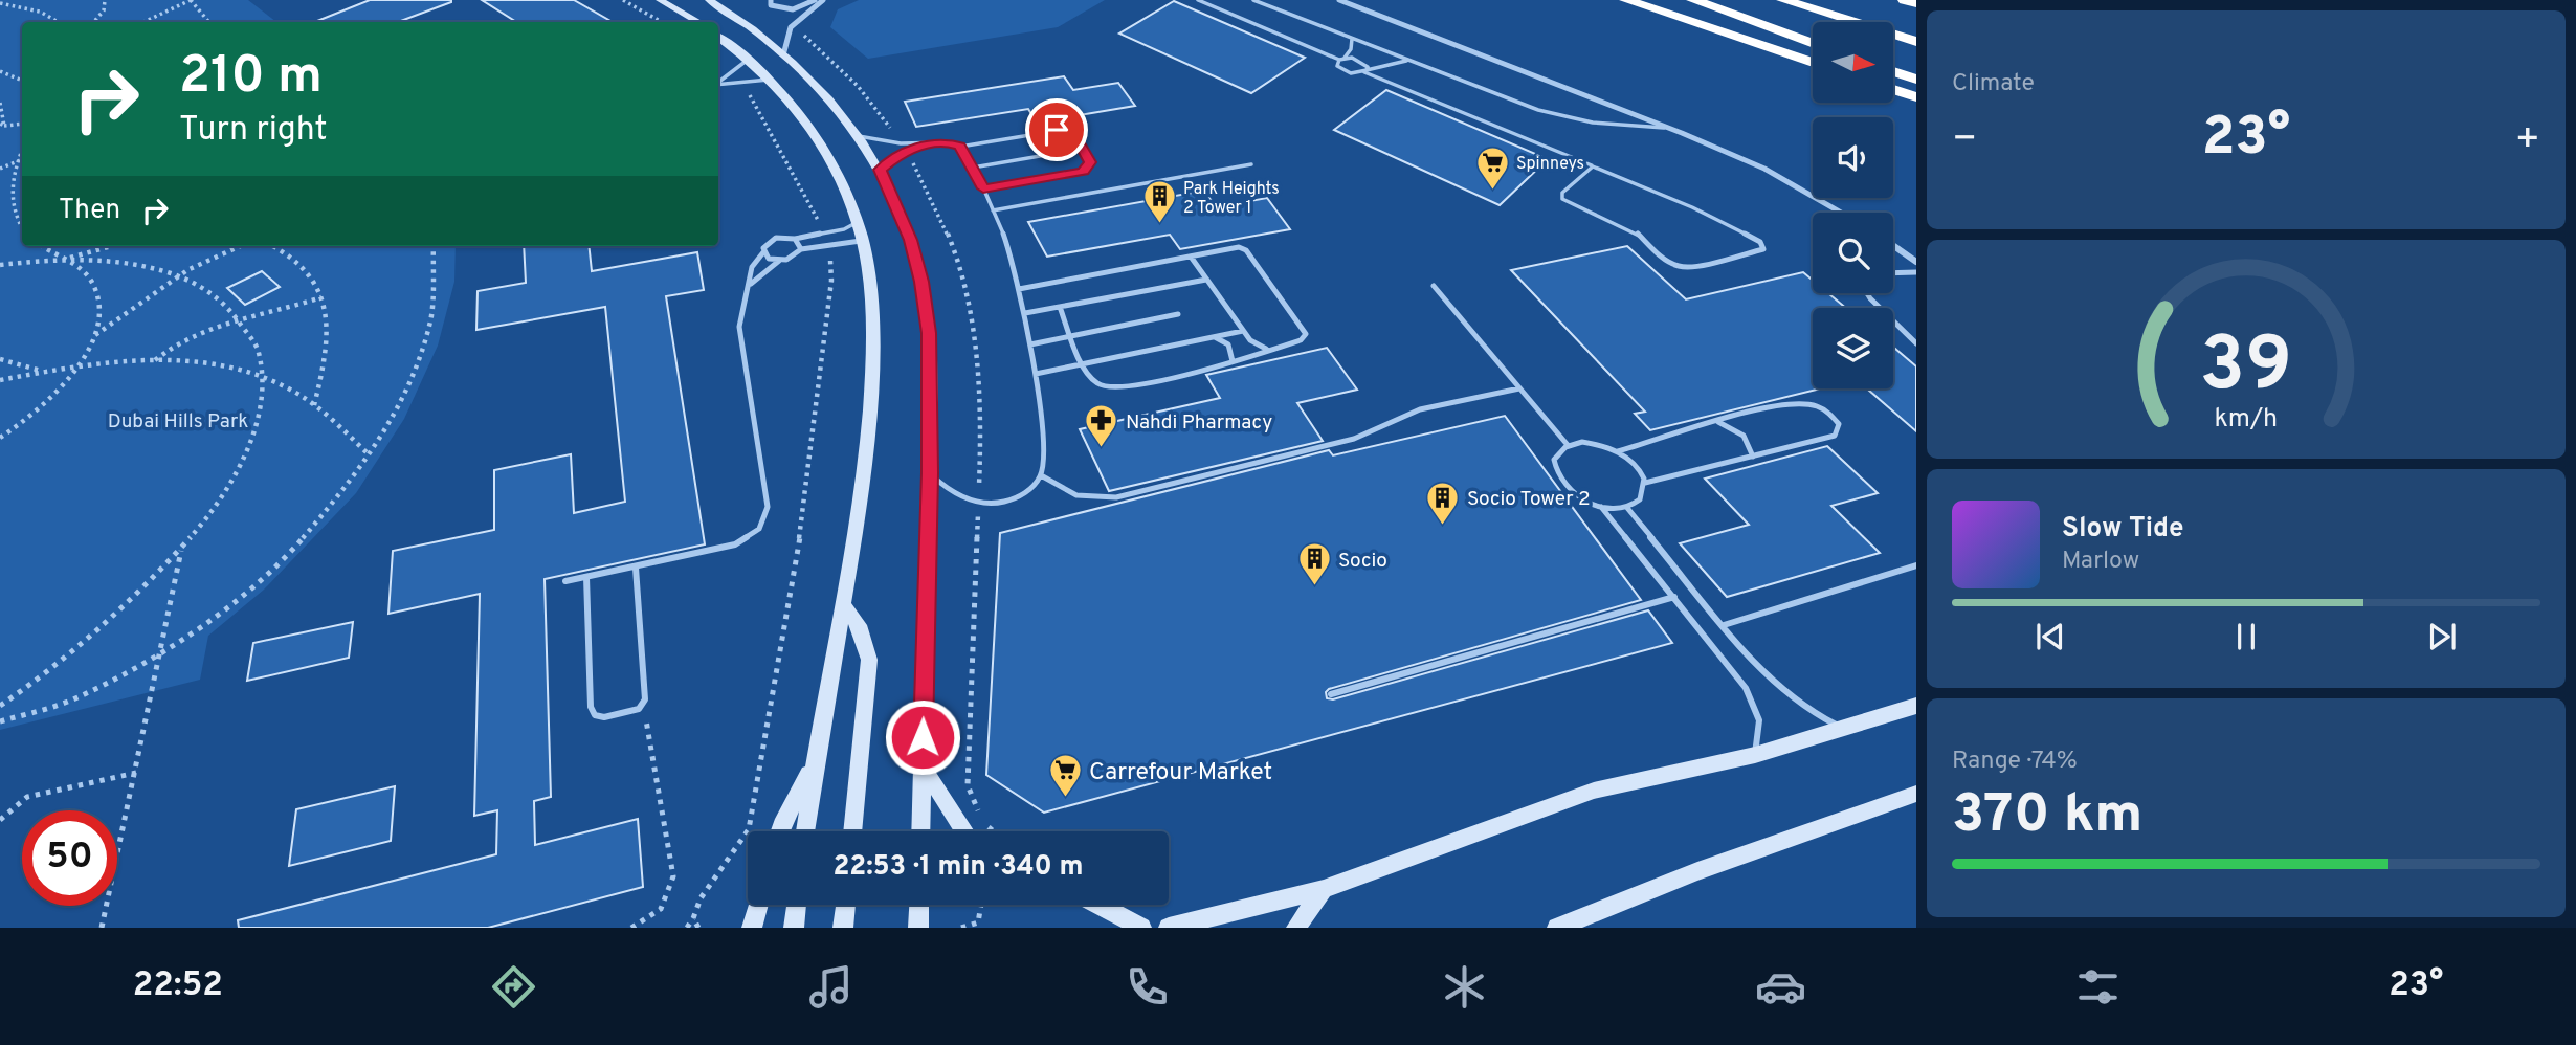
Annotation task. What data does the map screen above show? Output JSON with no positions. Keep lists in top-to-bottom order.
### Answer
{
  "parks": ["Dubai Hills Park"],
  "places": {
    "supermarket": ["Spinneys", "Carrefour Market"],
    "building": ["Park Heights 2 Tower 1", "Socio Tower 2", "Socio"],
    "pharmacy": ["Nahdi Pharmacy"]
  },
  "north": "right",
  "page": {
    "tile": [
      "Climate",
      ["Range · 74%", "370 km"]
    ],
    "turn": ["210 m", "Turn right"],
    "heat": ["−", "23°", "+"],
    "then": "Then",
    "song": ["Slow Tide", "Marlow"],
    "limit": "50",
    "trip": "22:53 · 1 min · 340 m",
    "tabs": ["22:52", "23°"],
    "gauge": ["39", "km/h"]
  }
}
